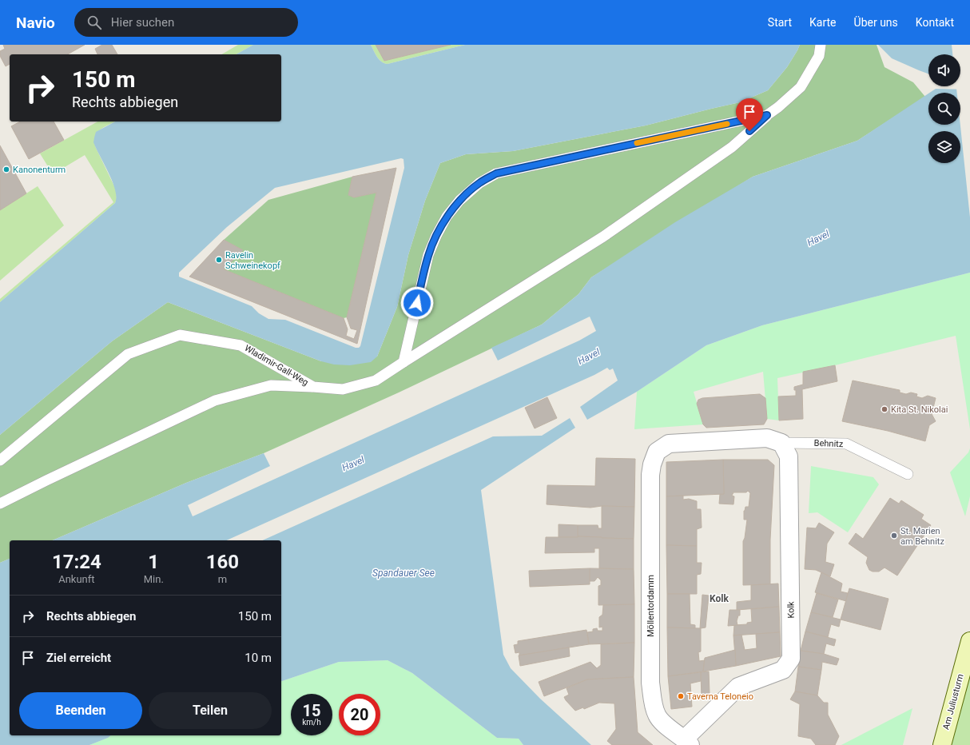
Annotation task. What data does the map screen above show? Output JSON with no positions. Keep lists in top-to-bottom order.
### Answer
{
  "streets": {
    "main road": ["Am Juliusturm"],
    "street": ["Behnitz", "Möllentordamm", "Kolk"],
    "lane": ["Wladimir-Gall-Weg"]
  },
  "crossings": [
    ["Behnitz", "Möllentordamm"],
    ["Behnitz", "Kolk"],
    ["Möllentordamm", "Kolk"]
  ],
  "districts": ["Kolk"],
  "water": ["Havel", "Spandauer See"],
  "places": [
    "Kanonenturm",
    "Ravelin Schweinekopf",
    "Kita St. Nikolai",
    "St. Marien am Behnitz",
    "Taverna Teloneio"
  ],
  "page": {
    "header": "Navio",
    "search": "Hier suchen",
    "nav": [
      "Start",
      "Karte",
      "Über uns",
      "Kontakt"
    ],
    "turn": ["150 m", "Rechts abbiegen"],
    "eta": [
      "17:24",
      "Ankunft",
      "1",
      "Min.",
      "160",
      "m"
    ],
    "list": [
      {
        "name": "Rechts abbiegen",
        "value": "150 m"
      },
      {
        "name": "Ziel erreicht",
        "value": "10 m"
      }
    ],
    "buttons": ["Beenden", "Teilen"],
    "speed": "15 km/h",
    "limit": "20"
  }
}
